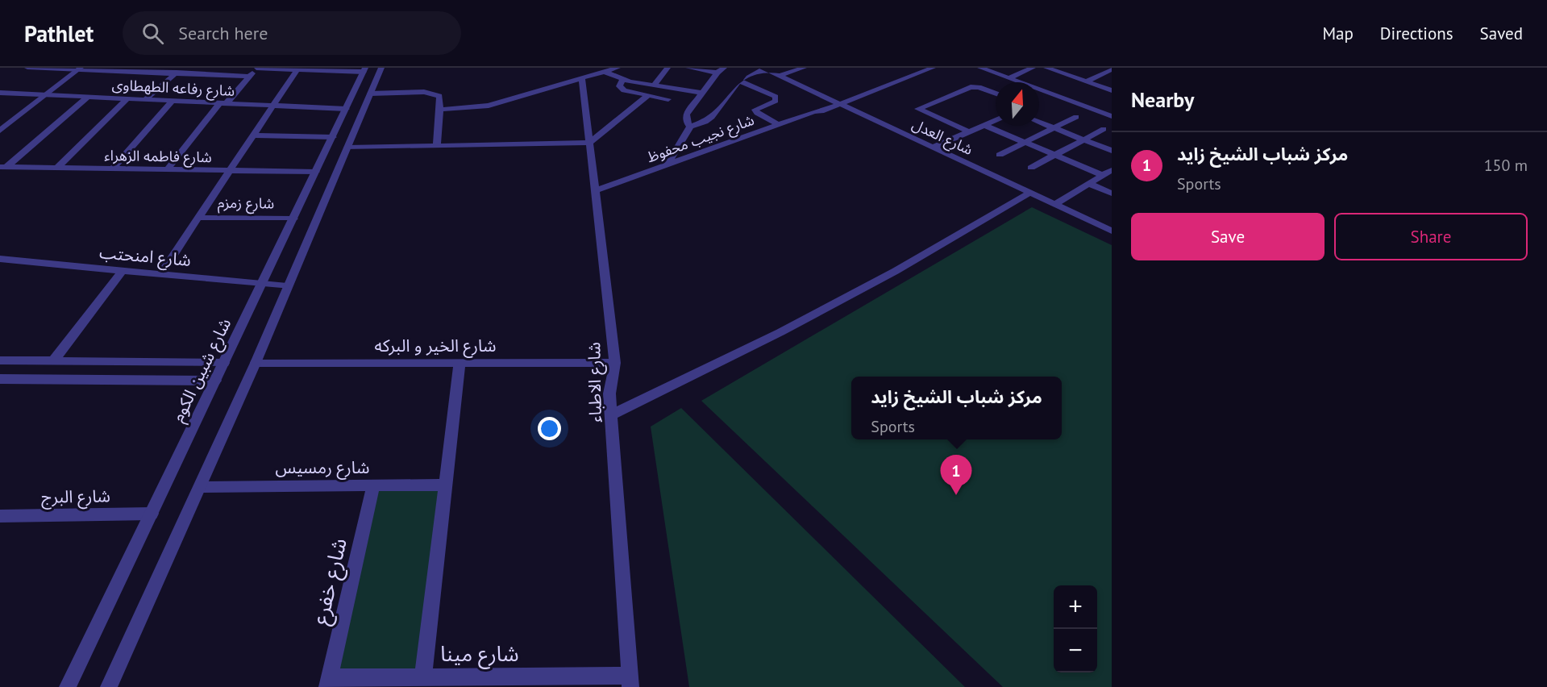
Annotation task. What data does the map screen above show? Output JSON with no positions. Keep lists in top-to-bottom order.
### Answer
{
  "streets": {
    "street": [
      "شارع رفاعه الطهطاوى",
      "شارع العدل",
      "شارع نجيب محفوظ",
      "شارع فاطمه الزهراء",
      "شارع زمزم",
      "شارع امنحتب",
      "شارع الخير و البركه",
      "شارع شبين الكوم",
      "شارع الاطباء",
      "شارع رمسيس",
      "شارع البرج",
      "شارع خفرع",
      "شارع مينا"
    ]
  },
  "crossings": [
    ["شارع رفاعه الطهطاوى", "شارع شبين الكوم"],
    ["شارع العدل", "شارع نجيب محفوظ"],
    ["شارع نجيب محفوظ", "شارع الاطباء"],
    ["شارع فاطمه الزهراء", "شارع شبين الكوم"],
    ["شارع زمزم", "شارع شبين الكوم"],
    ["شارع امنحتب", "شارع شبين الكوم"],
    ["شارع الخير و البركه", "شارع الاطباء"],
    ["شارع شبين الكوم", "شارع البرج"],
    ["شارع الاطباء", "شارع مينا"],
    ["شارع رمسيس", "شارع خفرع"],
    ["شارع خفرع", "شارع مينا"]
  ],
  "north": "top",
  "page": {
    "header": "Pathlet",
    "search": "Search here",
    "nav": ["Map", "Directions", "Saved"],
    "heading": "Nearby",
    "list": [
      {
        "mark": "1",
        "name": "مركز شباب الشيخ زايد",
        "note": "Sports",
        "value": "150 m"
      }
    ],
    "buttons": ["Save", "Share"],
    "popup": ["مركز شباب الشيخ زايد", "Sports"],
    "pins": "1",
    "map_buttons": ["+", "−"]
  }
}
